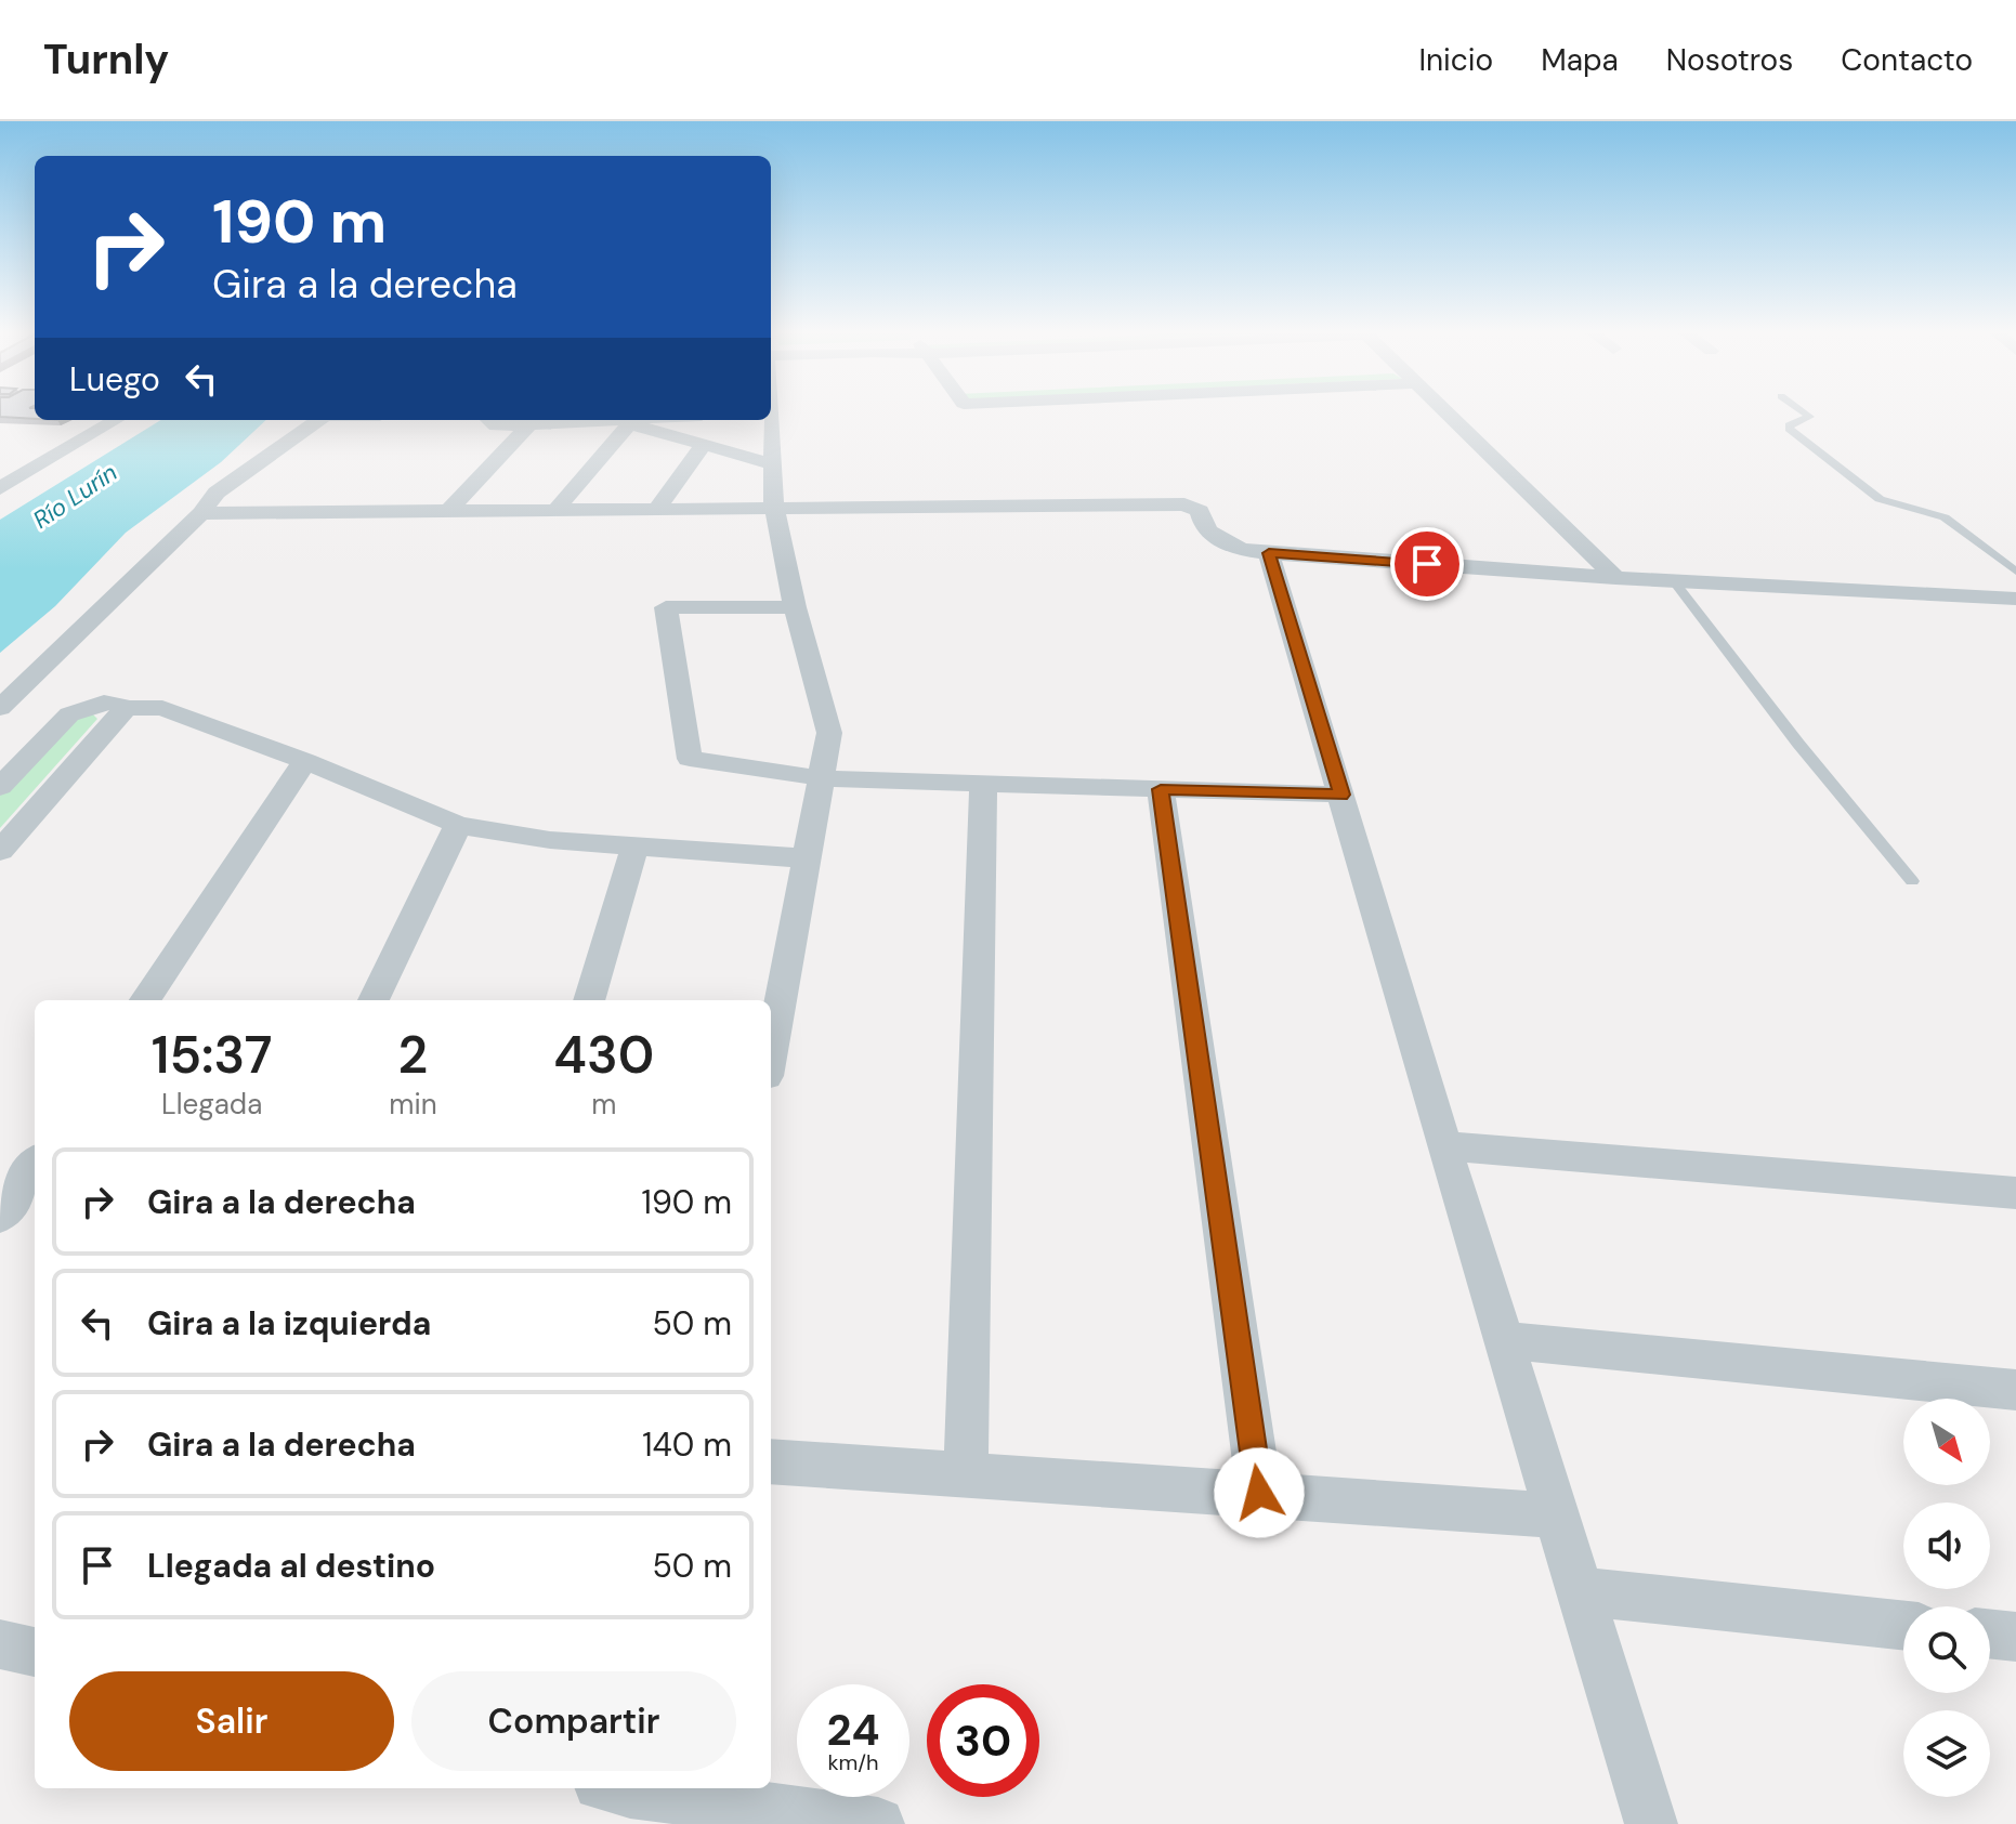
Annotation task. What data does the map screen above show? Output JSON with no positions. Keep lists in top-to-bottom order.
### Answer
{
  "water": ["Río Lurín"],
  "north": "bottom right",
  "page": {
    "header": "Turnly",
    "nav": [
      "Inicio",
      "Mapa",
      "Nosotros",
      "Contacto"
    ],
    "turn": ["190 m", "Gira a la derecha"],
    "then": "Luego",
    "eta": [
      "15:37",
      "Llegada",
      "2",
      "min",
      "430",
      "m"
    ],
    "list": [
      {
        "name": "Gira a la derecha",
        "value": "190 m"
      },
      {
        "name": "Gira a la izquierda",
        "value": "50 m"
      },
      {
        "name": "Gira a la derecha",
        "value": "140 m"
      },
      {
        "name": "Llegada al destino",
        "value": "50 m"
      }
    ],
    "buttons": ["Salir", "Compartir"],
    "speed": "24 km/h",
    "limit": "30"
  }
}
